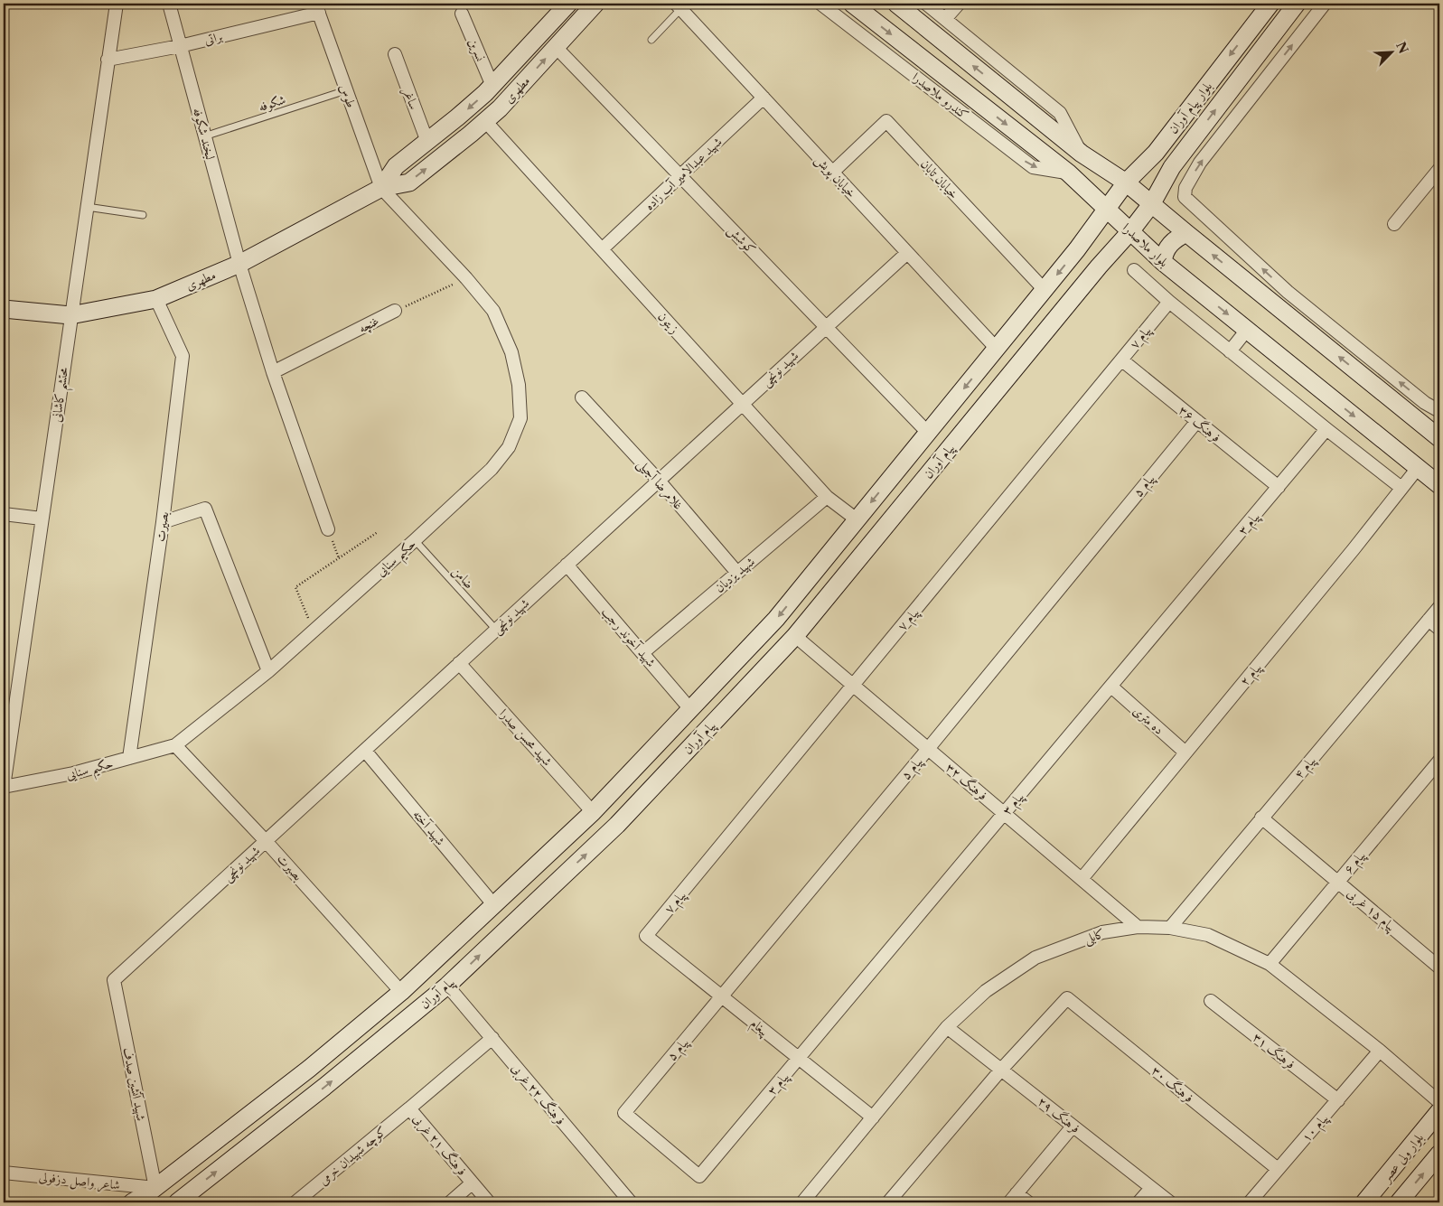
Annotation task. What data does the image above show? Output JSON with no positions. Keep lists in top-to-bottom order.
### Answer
{
  "streets": {
    "main road": [
      "مطهری",
      "بلوار پیام آوران",
      "بلوار ملاصدرا",
      "پیام آوران",
      "بلوار ولی عصر"
    ],
    "street": [
      "براتی",
      "نسرین",
      "طوس",
      "کندرو ملاصدرا",
      "ساغر",
      "لبخند شکوفه",
      "شهید عبدالامیر آب زاده",
      "خیابان پویش",
      "خیابان تابان",
      "کوشش",
      "زیتون",
      "غنچه",
      "پیام ۷",
      "شهید نونچی",
      "محتشم کاشانی",
      "فرهنگ ۳۶",
      "غلامرضا آجیلی",
      "پیام ۵",
      "پیام ۳",
      "بصیرت",
      "حکیم سنایی",
      "شهید یزدیان",
      "شهید آخوند رجب",
      "پیام ۲",
      "ده متری",
      "شهید محسن صدرا",
      "پیام ۴",
      "فرهنگ ۳۲",
      "شهید آخته",
      "پیام ۶",
      "پیام ۱۵ غربی",
      "کابلی",
      "پیغام",
      "فرهنگ ۳۱",
      "شهید آتشین صدف",
      "فرهنگ ۳۰",
      "فرهنگ ۲۲ غربی",
      "فرهنگ ۲۹",
      "پیام ۱۰",
      "فرهنگ ۲۱ غربی",
      "کوچه شهیدان خرمی",
      "شاعر واصل دزفولی"
    ],
    "lane": ["شکوفه", "ضامن"]
  },
  "crossings": [
    ["براتی", "طوس"],
    ["براتی", "لبخند شکوفه"],
    ["براتی", "محتشم کاشانی"],
    ["نسرین", "مطهری"],
    ["مطهری", "طوس"],
    ["مطهری", "ساغر"],
    ["مطهری", "لبخند شکوفه"],
    ["مطهری", "کوشش"],
    ["مطهری", "زیتون"],
    ["مطهری", "محتشم کاشانی"],
    ["مطهری", "بصیرت"],
    ["مطهری", "حکیم سنایی"],
    ["طوس", "شکوفه"],
    ["طوس", "حکیم سنایی"],
    ["کندرو ملاصدرا", "بلوار ملاصدرا"],
    ["شکوفه", "لبخند شکوفه"],
    ["بلوار پیام آوران", "بلوار ملاصدرا"],
    ["بلوار پیام آوران", "پیام آوران"],
    ["لبخند شکوفه", "غنچه"],
    ["شهید عبدالامیر آب زاده", "خیابان پویش"],
    ["شهید عبدالامیر آب زاده", "کوشش"],
    ["شهید عبدالامیر آب زاده", "زیتون"],
    ["خیابان پویش", "خیابان تابان"],
    ["خیابان پویش", "شهید نونچی"],
    ["خیابان پویش", "پیام آوران"],
    ["خیابان تابان", "پیام آوران"],
    ["کوشش", "شهید نونچی"],
    ["کوشش", "پیام آوران"],
    ["بلوار ملاصدرا", "پیام آوران"],
    ["بلوار ملاصدرا", "پیام ۲"],
    ["زیتون", "شهید نونچی"],
    ["زیتون", "پیام آوران"],
    ["زیتون", "شهید یزدیان"],
    ["پیام ۷", "فرهنگ ۳۶"],
    ["پیام ۷", "فرهنگ ۳۲"],
    ["پیام ۷", "پیغام"],
    ["شهید نونچی", "غلامرضا آجیلی"],
    ["شهید نونچی", "بصیرت"],
    ["شهید نونچی", "ضامن"],
    ["شهید نونچی", "شهید آخوند رجب"],
    ["شهید نونچی", "شهید محسن صدرا"],
    ["شهید نونچی", "شهید آخته"],
    ["شهید نونچی", "شهید آتشین صدف"],
    ["محتشم کاشانی", "حکیم سنایی"],
    ["فرهنگ ۳۶", "پیام ۵"],
    ["فرهنگ ۳۶", "پیام ۳"],
    ["پیام آوران", "بصیرت"],
    ["پیام آوران", "شهید آخوند رجب"],
    ["پیام آوران", "شهید محسن صدرا"],
    ["پیام آوران", "فرهنگ ۳۲"],
    ["پیام آوران", "شهید آخته"],
    ["پیام آوران", "شهید آتشین صدف"],
    ["پیام آوران", "فرهنگ ۲۲ غربی"],
    ["پیام آوران", "شاعر واصل دزفولی"],
    ["غلامرضا آجیلی", "شهید یزدیان"],
    ["پیام ۵", "پیام ۳"],
    ["پیام ۵", "فرهنگ ۳۲"],
    ["پیام ۵", "پیغام"],
    ["پیام ۳", "ده متری"],
    ["پیام ۳", "فرهنگ ۳۲"],
    ["پیام ۳", "پیغام"],
    ["بصیرت", "حکیم سنایی"],
    ["حکیم سنایی", "ضامن"],
    ["شهید یزدیان", "شهید آخوند رجب"],
    ["پیام ۲", "ده متری"],
    ["پیام ۲", "فرهنگ ۳۲"],
    ["پیام ۴", "پیام ۱۵ غربی"],
    ["پیام ۴", "کابلی"],
    ["فرهنگ ۳۲", "کابلی"],
    ["پیام ۶", "پیام ۱۵ غربی"],
    ["پیام ۶", "کابلی"],
    ["کابلی", "پیغام"],
    ["کابلی", "فرهنگ ۲۹"],
    ["کابلی", "پیام ۱۰"],
    ["فرهنگ ۳۱", "پیام ۱۰"],
    ["شهید آتشین صدف", "شاعر واصل دزفولی"],
    ["فرهنگ ۳۰", "فرهنگ ۲۹"],
    ["فرهنگ ۳۰", "پیام ۱۰"],
    ["فرهنگ ۲۲ غربی", "فرهنگ ۲۱ غربی"],
    ["فرهنگ ۲۱ غربی", "کوچه شهیدان خرمی"]
  ],
  "north": "top right"
}
